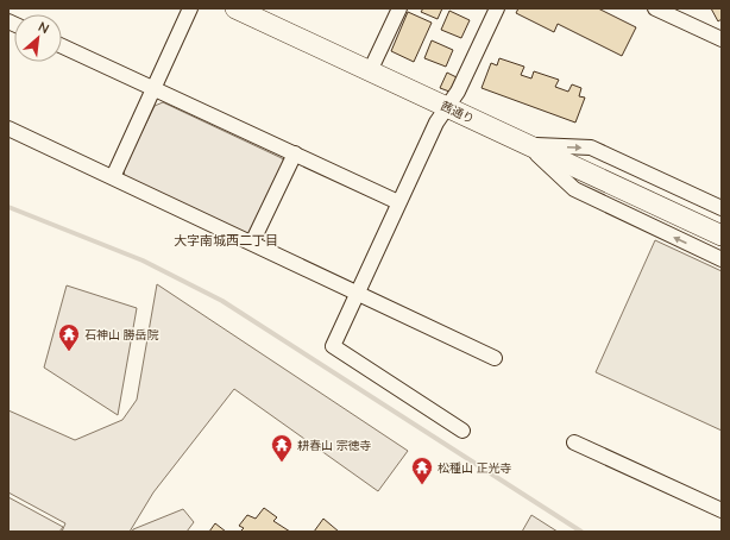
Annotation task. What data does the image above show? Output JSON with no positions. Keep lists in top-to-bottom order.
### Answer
{
  "streets": {
    "street": ["茜通り"]
  },
  "districts": ["大字南城西二丁目"],
  "places": {
    "temple": ["石神山 勝岳院", "耕春山 宗徳寺", "松種山 正光寺"]
  },
  "north": "top right"
}
